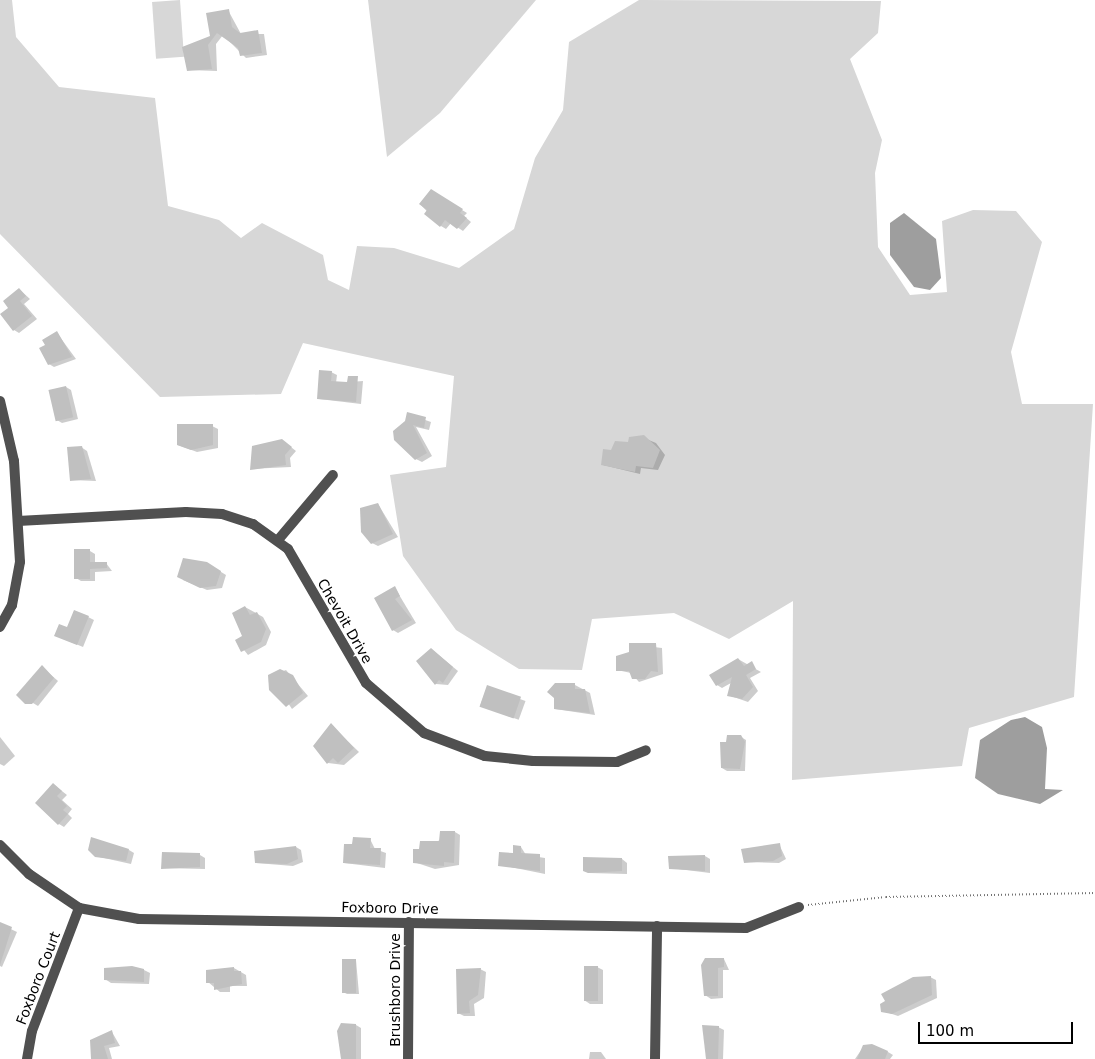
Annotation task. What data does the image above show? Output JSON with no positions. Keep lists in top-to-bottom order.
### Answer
{
  "streets": {
    "street": [
      "Chevoit Drive",
      "Foxboro Drive",
      "Foxboro Court",
      "Brushboro Drive"
    ]
  },
  "crossings": [
    ["Foxboro Drive", "Foxboro Court"],
    ["Foxboro Drive", "Brushboro Drive"]
  ],
  "scale_bar": "100 m"
}
